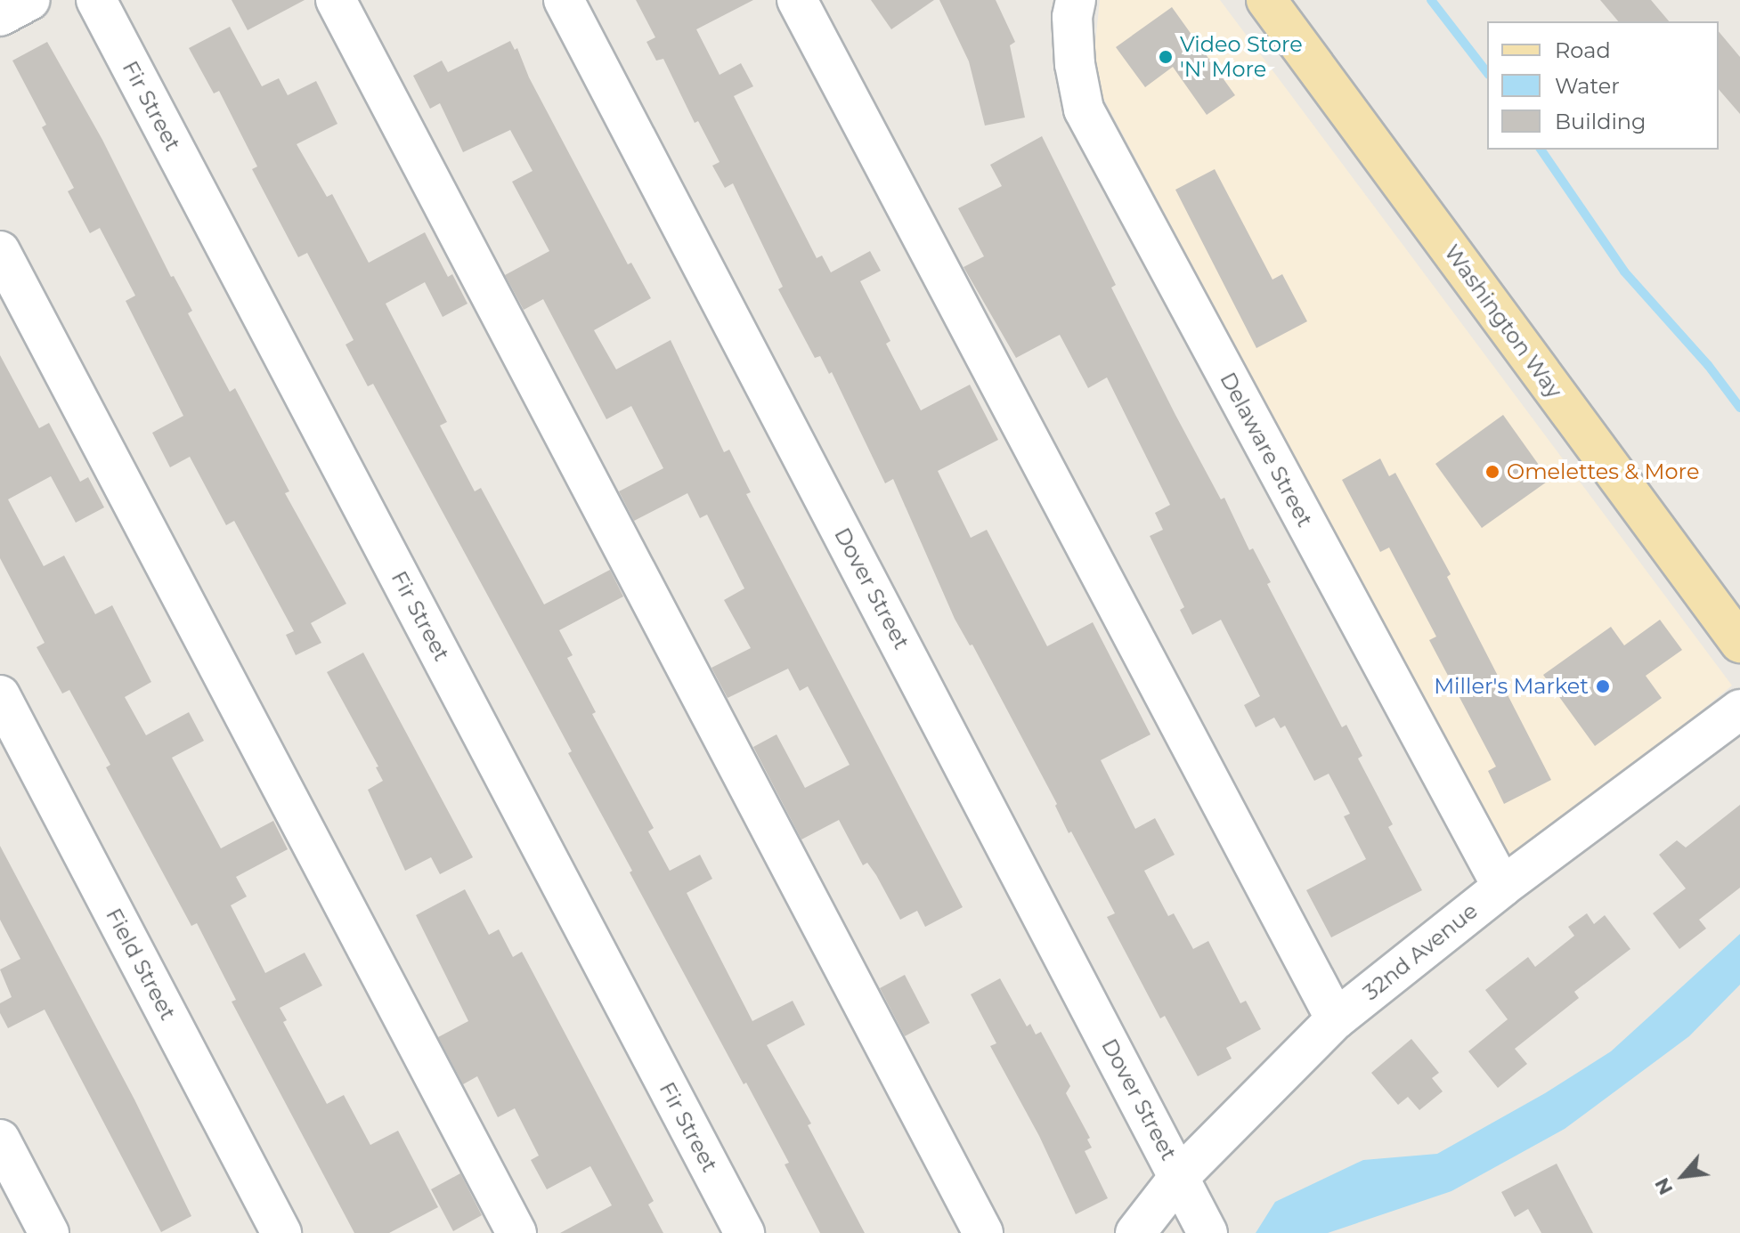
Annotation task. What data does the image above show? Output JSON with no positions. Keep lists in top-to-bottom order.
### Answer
{
  "streets": {
    "main road": ["Washington Way"],
    "street": [
      "Fir Street",
      "Delaware Street",
      "Dover Street",
      "32nd Avenue",
      "Field Street"
    ]
  },
  "crossings": [
    ["Delaware Street", "32nd Avenue"],
    ["Dover Street", "32nd Avenue"]
  ],
  "places": ["Video Store 'N' More", "Omelettes & More", "Miller's Market"],
  "legend": ["Road", "Water", "Building"],
  "north": "bottom left"
}
